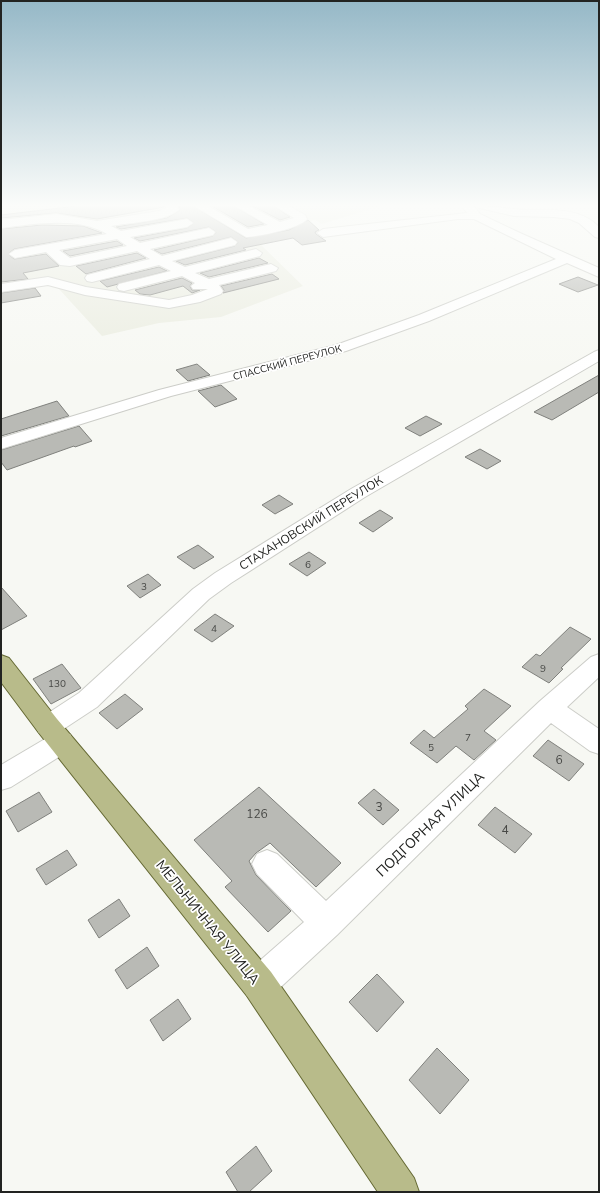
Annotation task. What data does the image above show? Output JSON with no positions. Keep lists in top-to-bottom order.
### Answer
{
  "streets": {
    "main road": ["МЕЛЬНИЧНАЯ УЛИЦА"],
    "street": ["СПАССКИЙ ПЕРЕУЛОК", "СТАХАНОВСКИЙ ПЕРЕУЛОК", "ПОДГОРНАЯ УЛИЦА"]
  },
  "crossings": [
    ["СТАХАНОВСКИЙ ПЕРЕУЛОК", "МЕЛЬНИЧНАЯ УЛИЦА"],
    ["ПОДГОРНАЯ УЛИЦА", "МЕЛЬНИЧНАЯ УЛИЦА"]
  ],
  "house_numbers": [
    "6",
    "3",
    "4",
    "9",
    "130",
    "7",
    "5",
    "6",
    "3",
    "126",
    "4"
  ]
}
